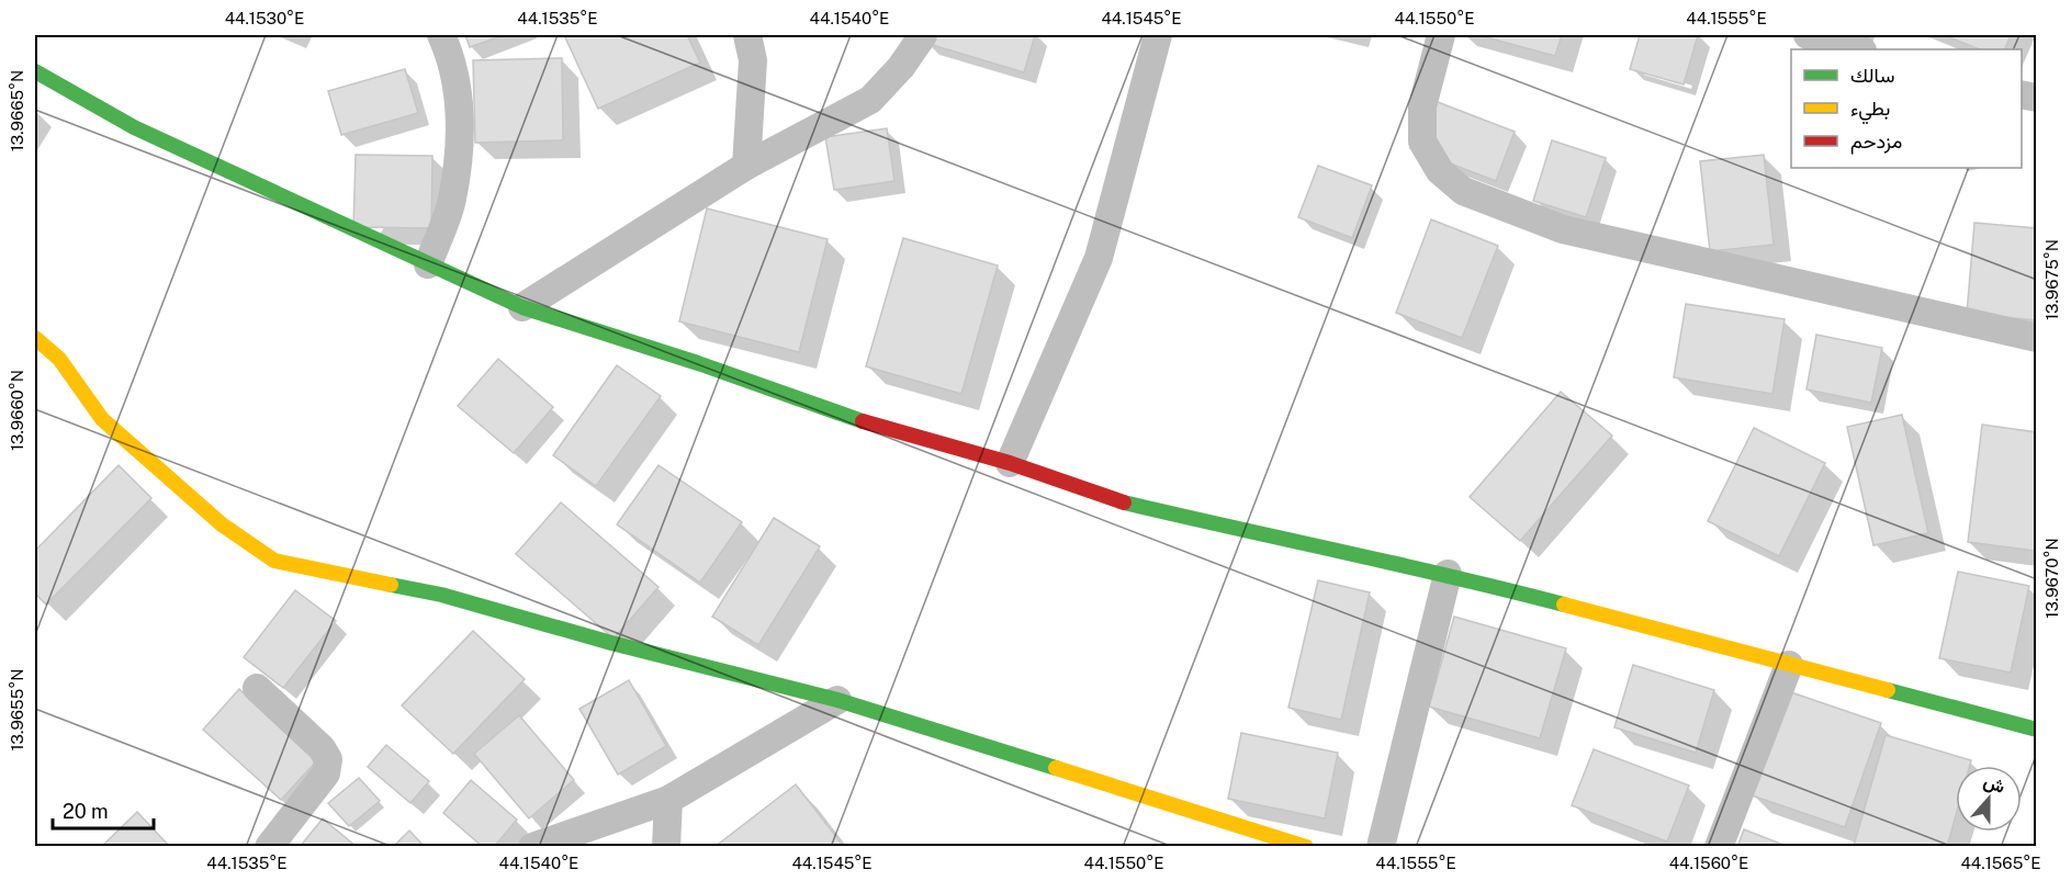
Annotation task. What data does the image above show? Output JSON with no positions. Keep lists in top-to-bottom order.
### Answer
{
  "legend": ["سالك", "بطيء", "مزدحم"],
  "scale_bar": "20 m",
  "north": "top",
  "coordinates": [
    "44.1530°E",
    "44.1535°E",
    "44.1540°E",
    "44.1545°E",
    "44.1550°E",
    "44.1555°E",
    "13.9665°N",
    "13.9675°N",
    "13.9660°N",
    "13.9670°N",
    "13.9655°N",
    "44.1560°E",
    "44.1565°E"
  ]
}
